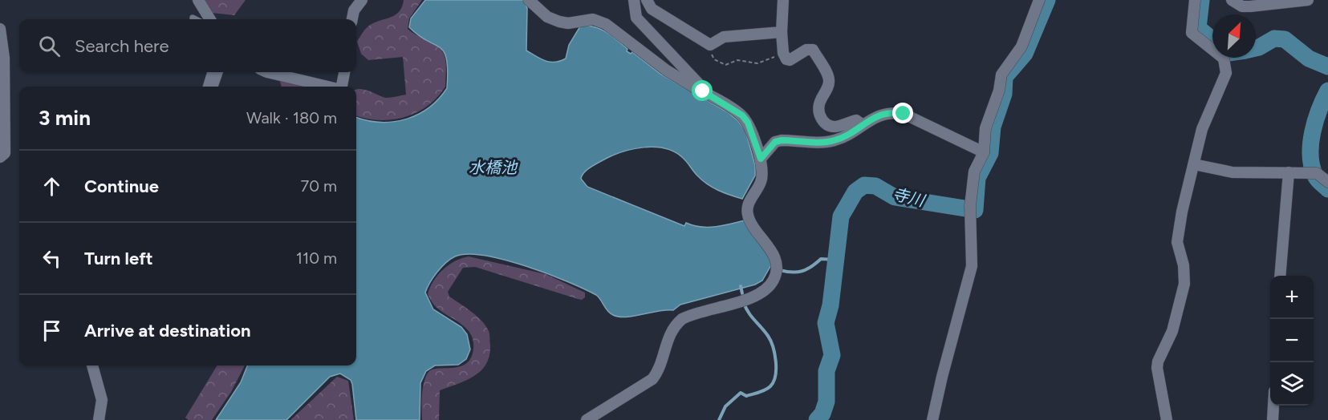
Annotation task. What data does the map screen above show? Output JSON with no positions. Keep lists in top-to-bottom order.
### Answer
{
  "water": ["水橋池", "寺川"],
  "north": "top right",
  "page": {
    "search": "Search here",
    "heading": ["3 min", "Walk · 180 m"],
    "list": [
      ["Continue", "70 m"],
      ["Turn left", "110 m"],
      "Arrive at destination"
    ],
    "map_buttons": ["+", "−"]
  }
}
